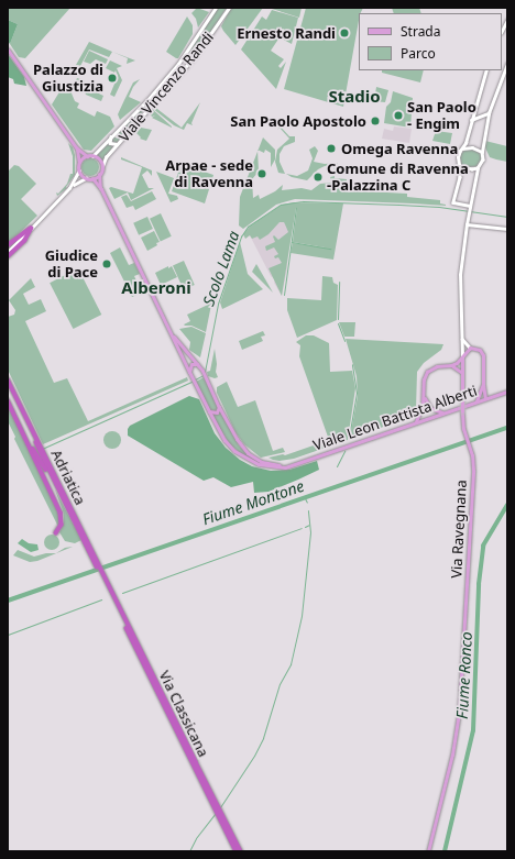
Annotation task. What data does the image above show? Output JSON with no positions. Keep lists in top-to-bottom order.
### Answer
{
  "streets": {
    "highway": ["Adriatica", "Via Classicana"],
    "main road": ["Viale Leon Battista Alberti", "Via Ravegnana"],
    "street": ["Viale Vincenzo Randi"]
  },
  "crossings": [
    ["Adriatica", "Via Classicana"]
  ],
  "districts": ["Stadio", "Alberoni"],
  "water": ["Scolo Lama", "Fiume Montone", "Fiume Ronco"],
  "places": [
    "Ernesto Randi",
    "Palazzo di Giustizia",
    "San Paolo - Engim",
    "San Paolo Apostolo",
    "Omega Ravenna",
    "Arpae - sede di Ravenna",
    "Comune di Ravenna -Palazzina C",
    "Giudice di Pace"
  ],
  "legend": ["Strada", "Parco"]
}
